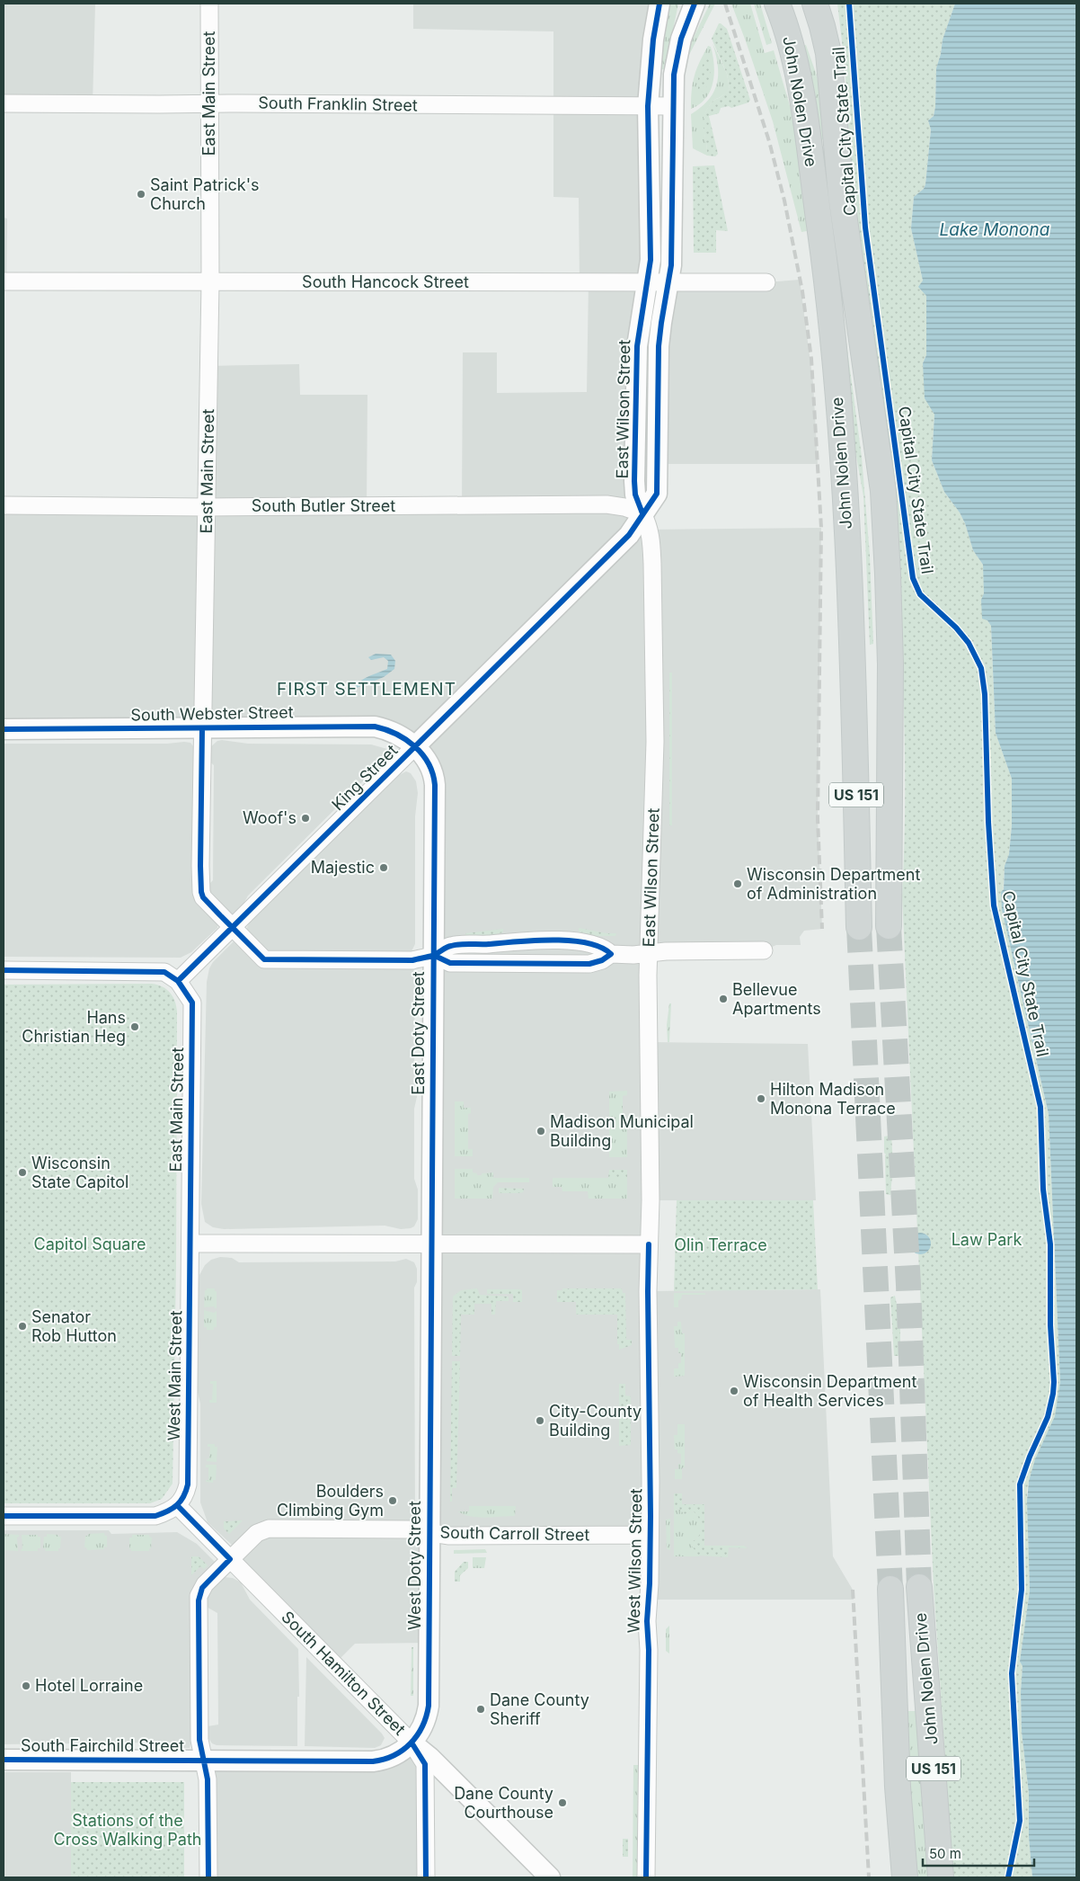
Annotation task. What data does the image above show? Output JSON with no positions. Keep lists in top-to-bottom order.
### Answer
{
  "streets": {
    "main road": ["John Nolen Drive", "US 151"],
    "street": [
      "East Main Street",
      "South Franklin Street",
      "South Hancock Street",
      "East Wilson Street",
      "South Butler Street",
      "South Webster Street",
      "King Street",
      "East Doty Street",
      "West Main Street",
      "South Carroll Street",
      "West Wilson Street",
      "West Doty Street",
      "South Hamilton Street",
      "South Fairchild Street"
    ],
    "cycle path": ["Capital City State Trail"]
  },
  "crossings": [
    ["East Main Street", "South Franklin Street"],
    ["East Main Street", "South Hancock Street"],
    ["East Main Street", "South Butler Street"],
    ["East Main Street", "South Webster Street"],
    ["East Main Street", "King Street"],
    ["East Main Street", "East Doty Street"],
    ["East Main Street", "West Main Street"],
    ["South Franklin Street", "East Wilson Street"],
    ["South Hancock Street", "East Wilson Street"],
    ["East Wilson Street", "South Butler Street"],
    ["East Wilson Street", "King Street"],
    ["East Wilson Street", "West Wilson Street"],
    ["South Butler Street", "King Street"],
    ["South Webster Street", "King Street"],
    ["South Webster Street", "East Doty Street"],
    ["King Street", "East Doty Street"],
    ["East Doty Street", "West Doty Street"],
    ["West Main Street", "South Hamilton Street"],
    ["South Carroll Street", "West Wilson Street"],
    ["South Carroll Street", "West Doty Street"],
    ["South Carroll Street", "South Hamilton Street"],
    ["West Doty Street", "South Hamilton Street"],
    ["West Doty Street", "South Fairchild Street"],
    ["South Hamilton Street", "South Fairchild Street"]
  ],
  "districts": ["FIRST SETTLEMENT"],
  "water": ["Lake Monona"],
  "parks": [
    "Law Park",
    "Capitol Square",
    "Olin Terrace",
    "Stations of the Cross Walking Path"
  ],
  "places": [
    "Saint Patrick's Church",
    "Woof's",
    "Majestic",
    "Wisconsin Department of Administration",
    "Bellevue Apartments",
    "Hans Christian Heg",
    "Hilton Madison Monona Terrace",
    "Madison Municipal Building",
    "Wisconsin State Capitol",
    "Senator Rob Hutton",
    "Wisconsin Department of Health Services",
    "City-County Building",
    "Boulders Climbing Gym",
    "Hotel Lorraine",
    "Dane County Sheriff",
    "Dane County Courthouse"
  ],
  "scale_bar": "50 m"
}
